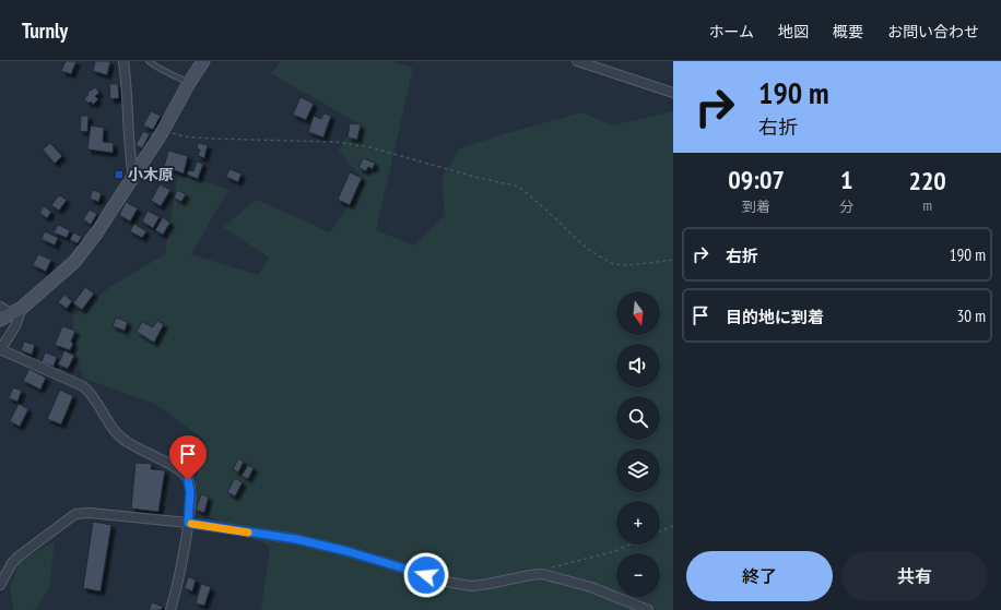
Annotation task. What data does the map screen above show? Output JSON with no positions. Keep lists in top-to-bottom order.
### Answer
{
  "places": {
    "transit": ["小木原"]
  },
  "north": "bottom",
  "page": {
    "header": "Turnly",
    "nav": [
      "ホーム",
      "地図",
      "概要",
      "お問い合わせ"
    ],
    "turn": ["190 m", "右折"],
    "eta": [
      "09:07",
      "到着",
      "1",
      "分",
      "220",
      "m"
    ],
    "list": [
      {
        "name": "右折",
        "value": "190 m"
      },
      {
        "name": "目的地に到着",
        "value": "30 m"
      }
    ],
    "map_buttons": ["+", "−"],
    "buttons": ["終了", "共有"]
  }
}
